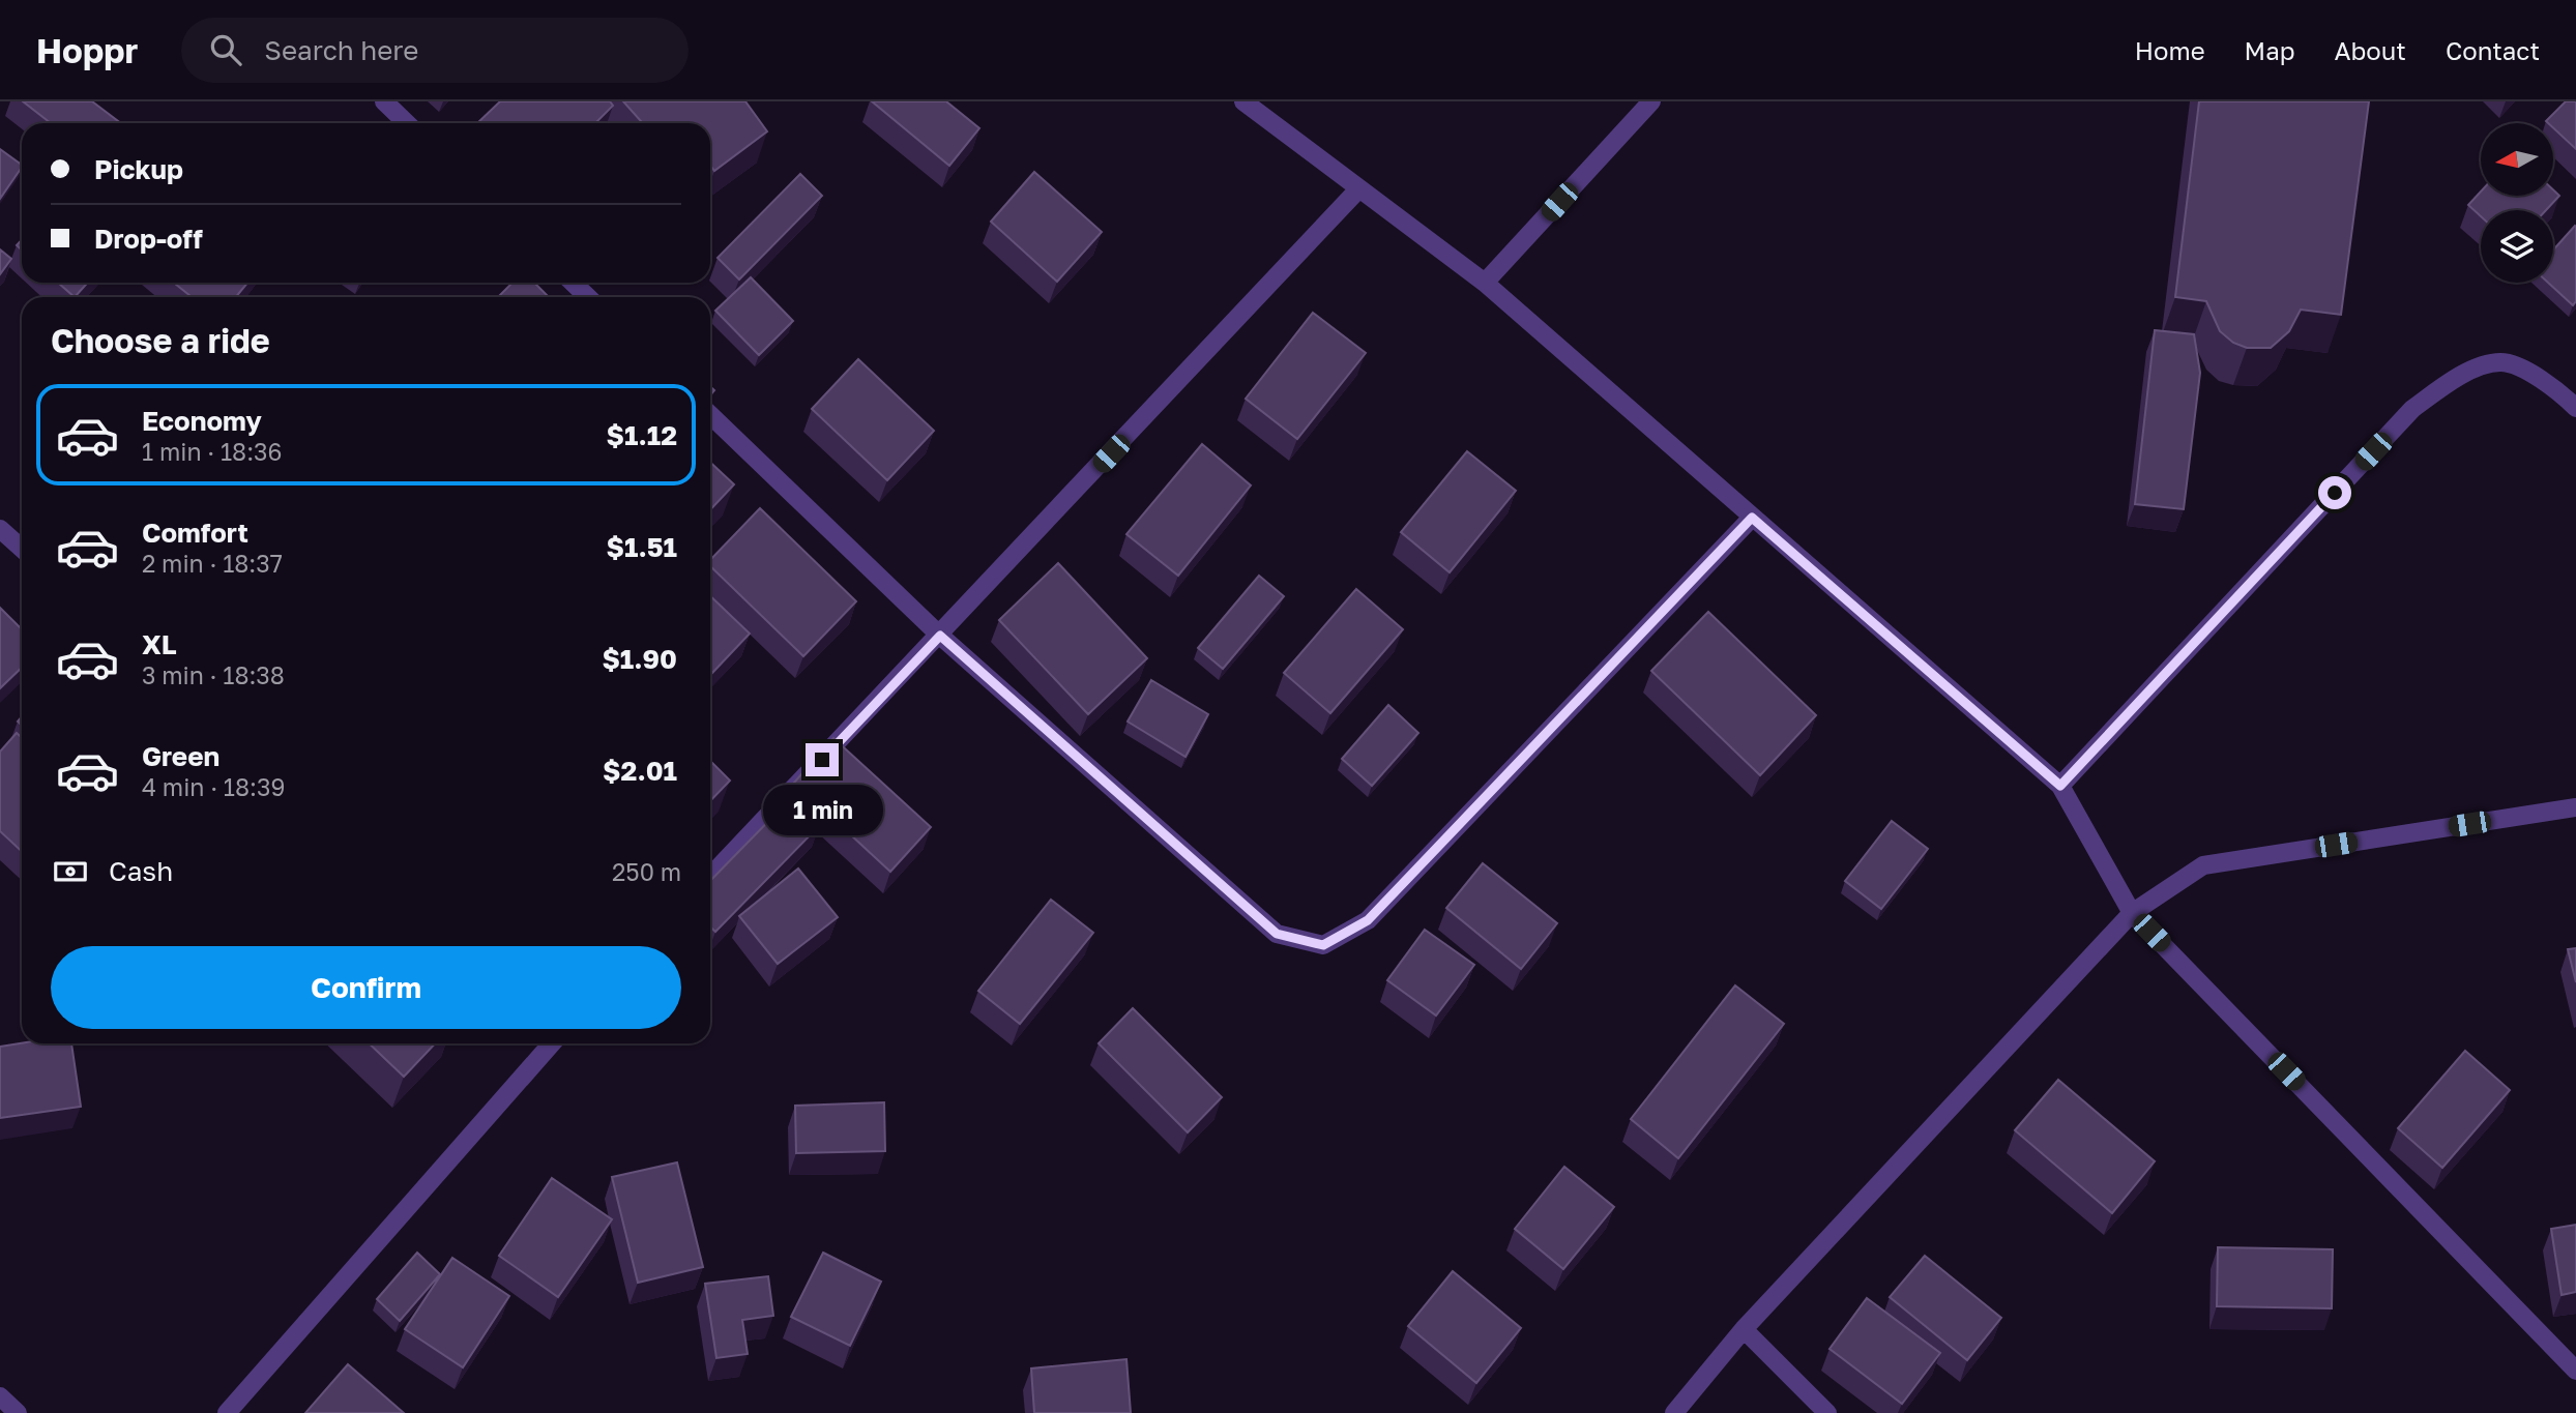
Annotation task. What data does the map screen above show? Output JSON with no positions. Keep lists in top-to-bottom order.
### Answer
{
  "north": "left",
  "page": {
    "header": "Hoppr",
    "search": "Search here",
    "nav": [
      "Home",
      "Map",
      "About",
      "Contact"
    ],
    "banner": ["Pickup", "Drop-off"],
    "heading": "Choose a ride",
    "list": [
      {
        "name": "Economy",
        "note": "1 min · 18:36",
        "value": "$1.12"
      },
      {
        "name": "Comfort",
        "note": "2 min · 18:37",
        "value": "$1.51"
      },
      {
        "name": "XL",
        "note": "3 min · 18:38",
        "value": "$1.90"
      },
      {
        "name": "Green",
        "note": "4 min · 18:39",
        "value": "$2.01"
      }
    ],
    "bubble": "1 min",
    "pay": ["Cash", "250 m"],
    "buttons": "Confirm"
  }
}
